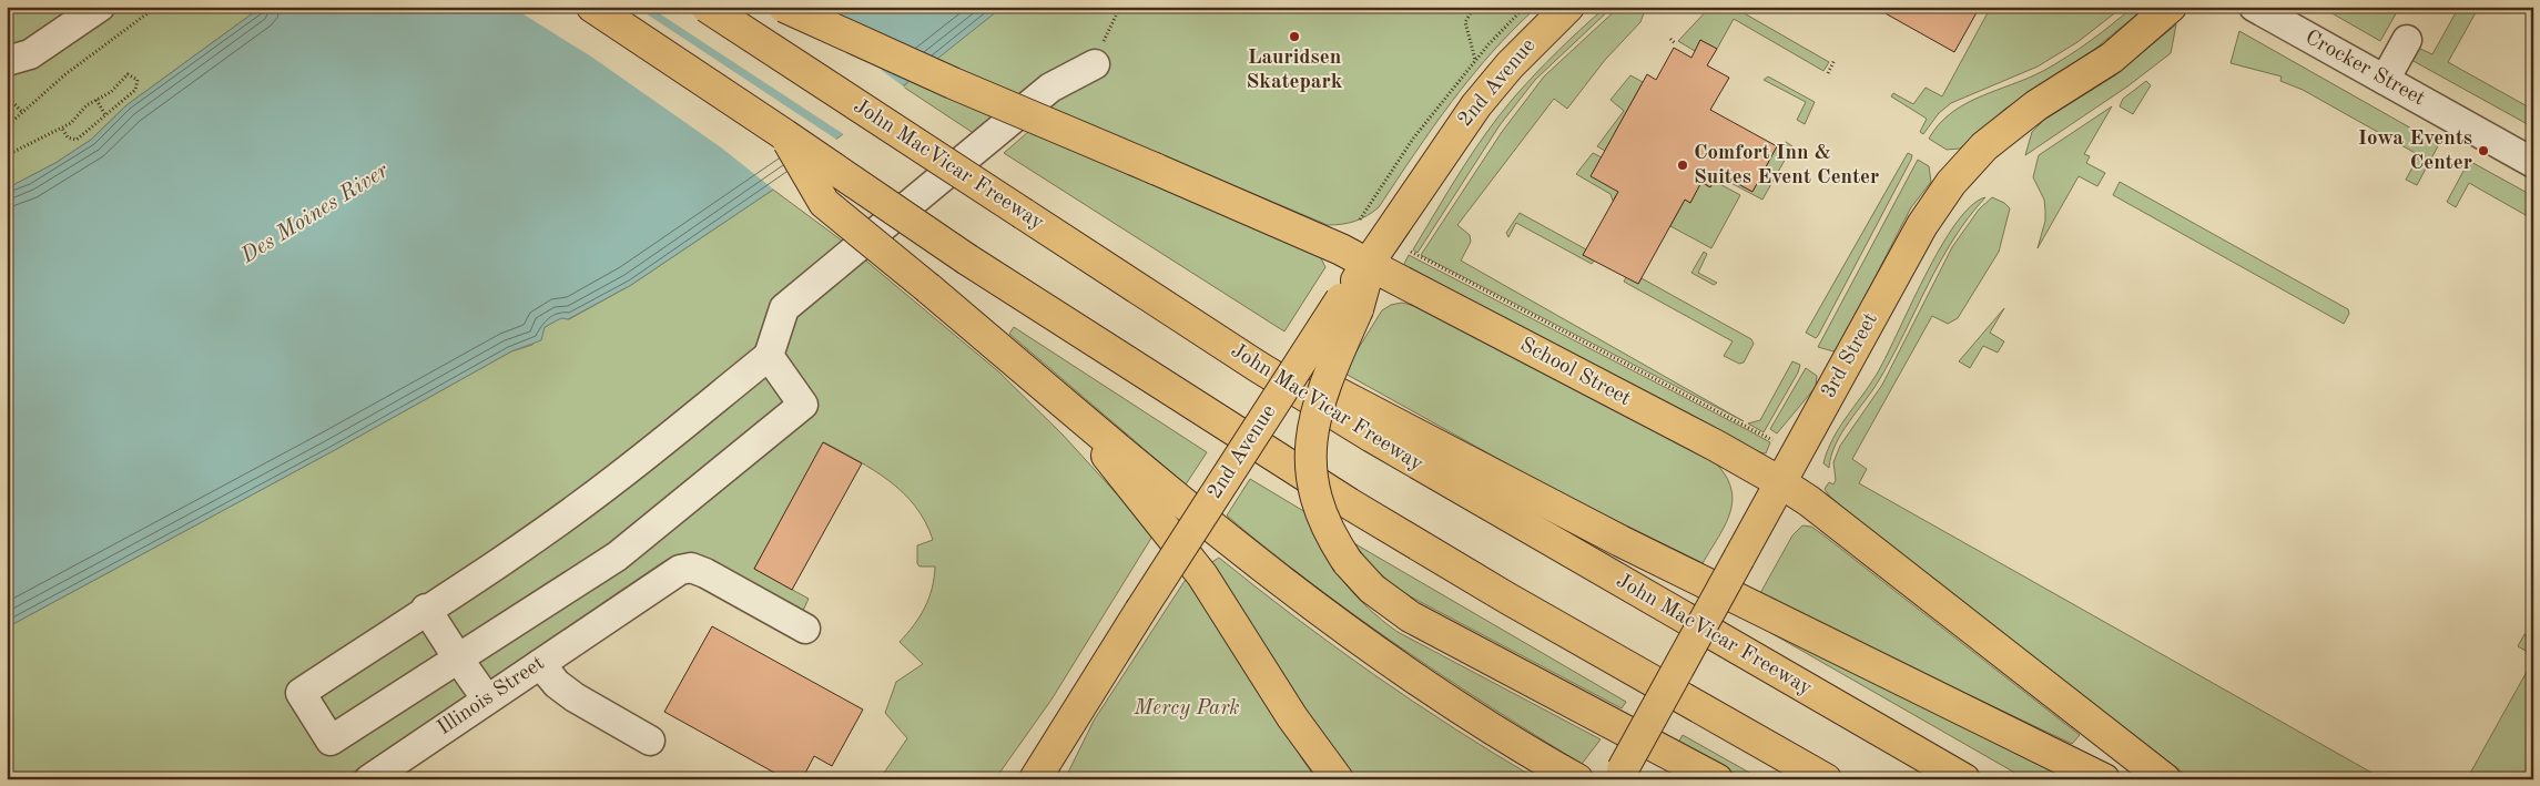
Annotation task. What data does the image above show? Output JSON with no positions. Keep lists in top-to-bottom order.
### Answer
{
  "streets": {
    "main road": [
      "2nd Avenue",
      "John MacVicar Freeway",
      "3rd Street",
      "School Street"
    ],
    "street": ["Crocker Street", "Illinois Street"]
  },
  "crossings": [
    ["2nd Avenue", "School Street"],
    ["3rd Street", "School Street"]
  ],
  "water": ["Des Moines River"],
  "parks": ["Mercy Park"],
  "places": ["Lauridsen Skatepark", "Iowa Events Center", "Comfort Inn & Suites Event Center"]
}
